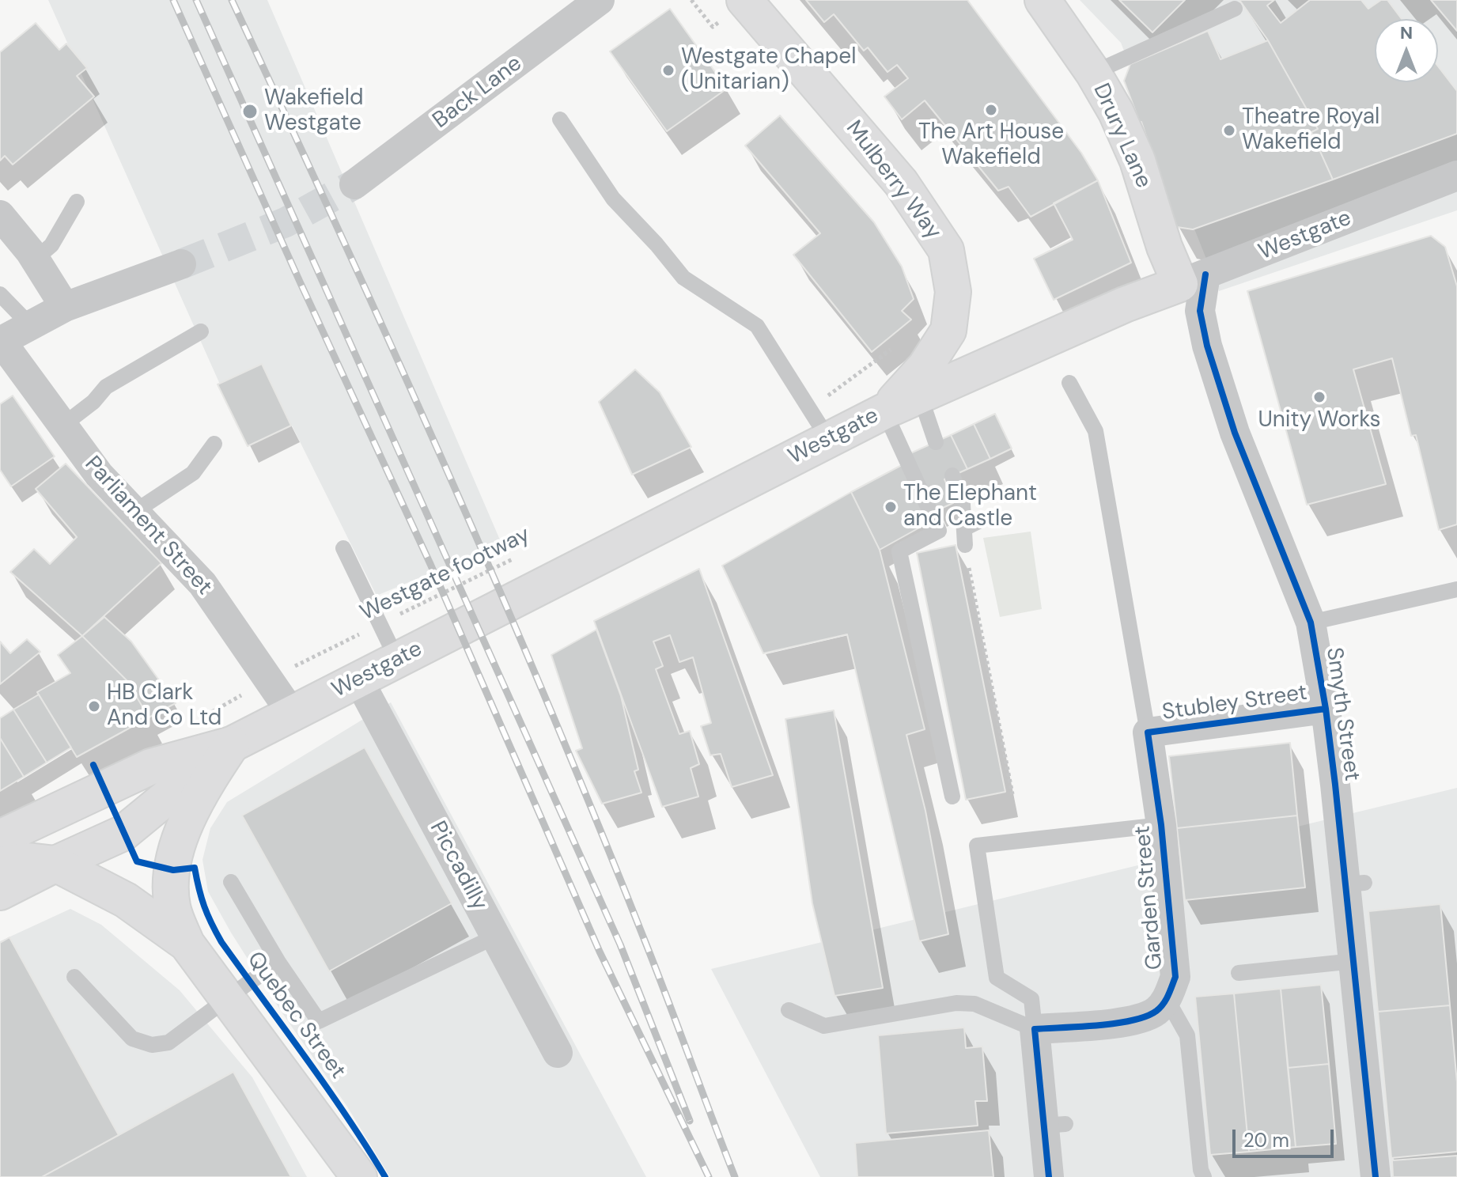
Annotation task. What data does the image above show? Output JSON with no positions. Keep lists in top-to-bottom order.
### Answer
{
  "streets": {
    "main road": [
      "Drury Lane",
      "Mulberry Way",
      "Westgate",
      "Quebec Street"
    ],
    "street": [
      "Back Lane",
      "Parliament Street",
      "Stubley Street",
      "Smyth Street",
      "Piccadilly",
      "Garden Street"
    ],
    "path": ["Westgate footway"]
  },
  "crossings": [
    ["Drury Lane", "Westgate"],
    ["Drury Lane", "Smyth Street"],
    ["Mulberry Way", "Westgate"],
    ["Westgate", "Parliament Street"],
    ["Westgate", "Smyth Street"],
    ["Westgate", "Piccadilly"],
    ["Westgate", "Quebec Street"],
    ["Parliament Street", "Westgate footway"],
    ["Stubley Street", "Smyth Street"],
    ["Stubley Street", "Garden Street"]
  ],
  "places": [
    "Westgate Chapel (Unitarian)",
    "The Art House Wakefield",
    "Wakefield Westgate",
    "Theatre Royal Wakefield",
    "Unity Works",
    "The Elephant and Castle",
    "HB Clark And Co Ltd"
  ],
  "scale_bar": "20 m",
  "north": "top"
}
